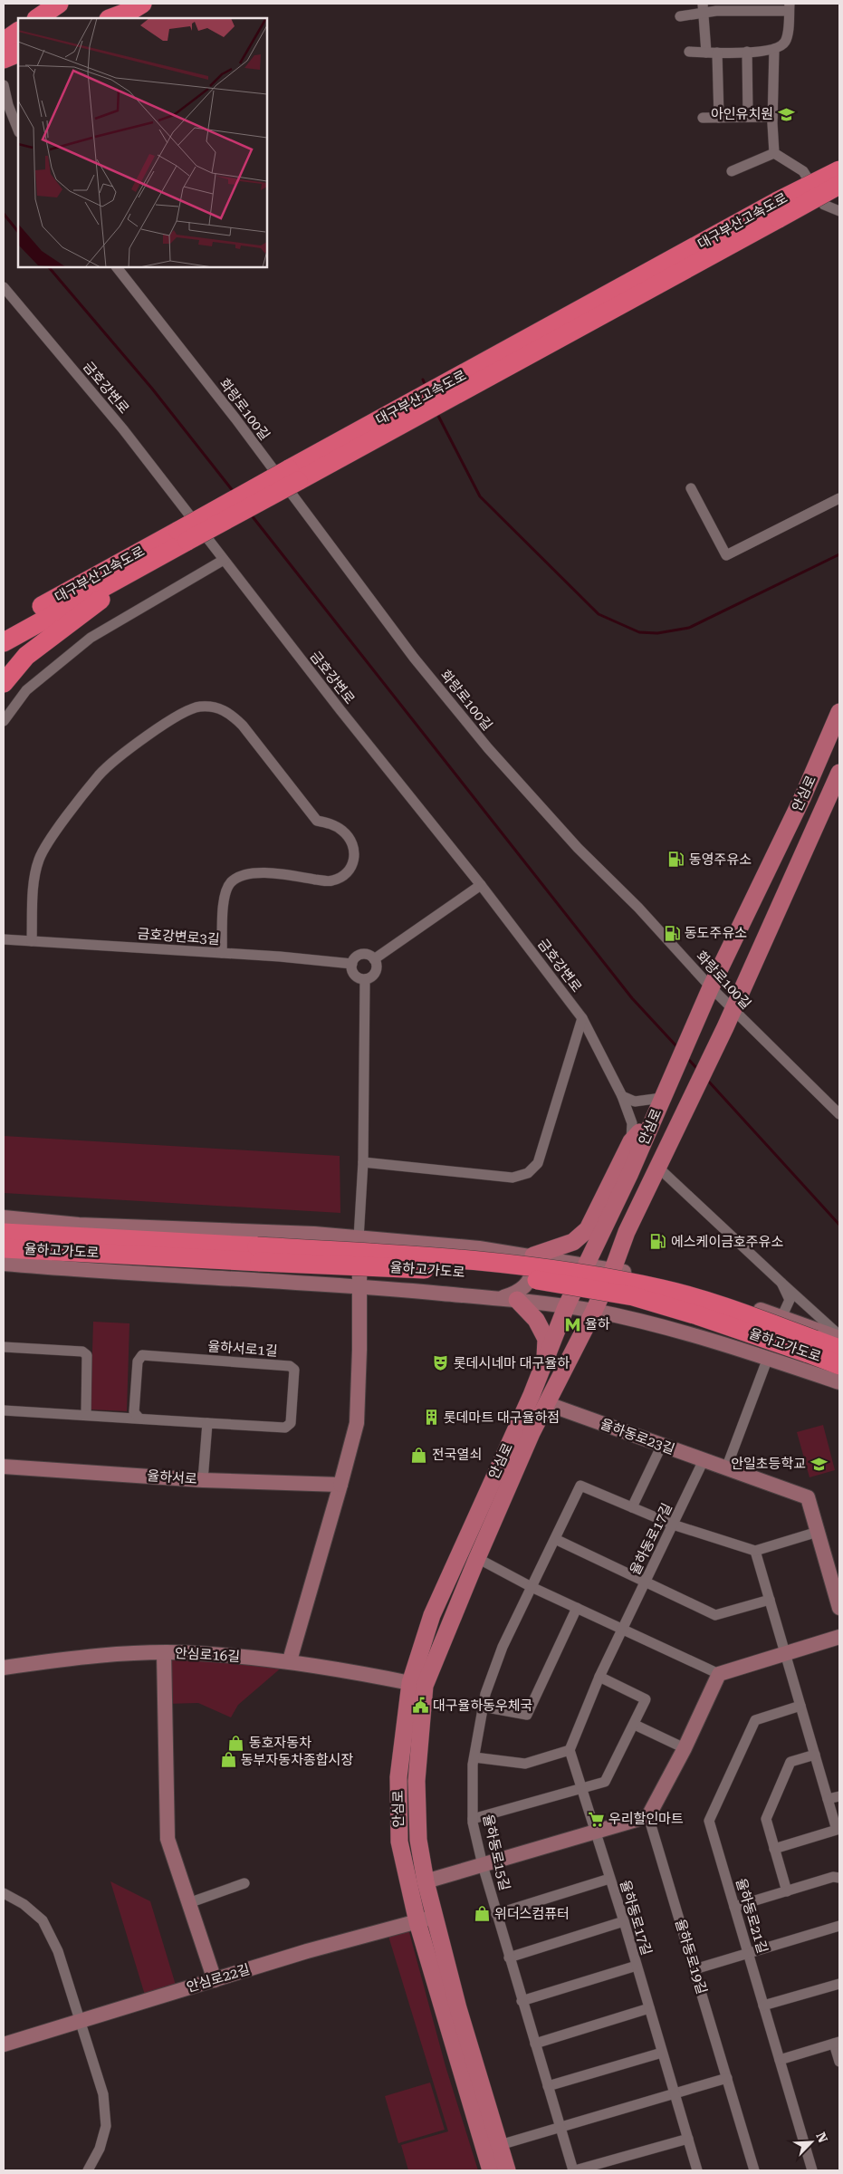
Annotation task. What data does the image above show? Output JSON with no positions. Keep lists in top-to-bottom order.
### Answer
{
  "streets": {
    "highway": ["대구부산고속도로", "율하고가도로"],
    "main road": [
      "안심로",
      "율하동로23길",
      "율하서로",
      "안심로16길",
      "안심로22길"
    ],
    "street": [
      "금호강변로",
      "화랑로100길",
      "금호강변로3길",
      "율하서로1길",
      "율하동로17길",
      "율하동로15길",
      "율하동로21길",
      "율하동로19길"
    ]
  },
  "crossings": [
    ["화랑로100길", "안심로"],
    ["안심로", "율하동로23길"],
    ["안심로", "안심로16길"],
    ["안심로", "안심로22길"],
    ["율하동로23길", "율하동로17길"]
  ],
  "places": {
    "school or university": ["아인유치원", "안일초등학교"],
    "fuel station": ["동영주유소", "동도주유소", "에스케이금호주유소"],
    "metro station": ["율하"],
    "theatre": ["롯데시네마 대구율하"],
    "building": ["롯데마트 대구율하점"],
    "shop": [
      "전국열쇠",
      "동호자동차",
      "동부자동차종합시장",
      "위더스컴퓨터"
    ],
    "public building": ["대구율하동우체국"],
    "supermarket": ["우리할인마트"]
  },
  "north": "top right"
}
